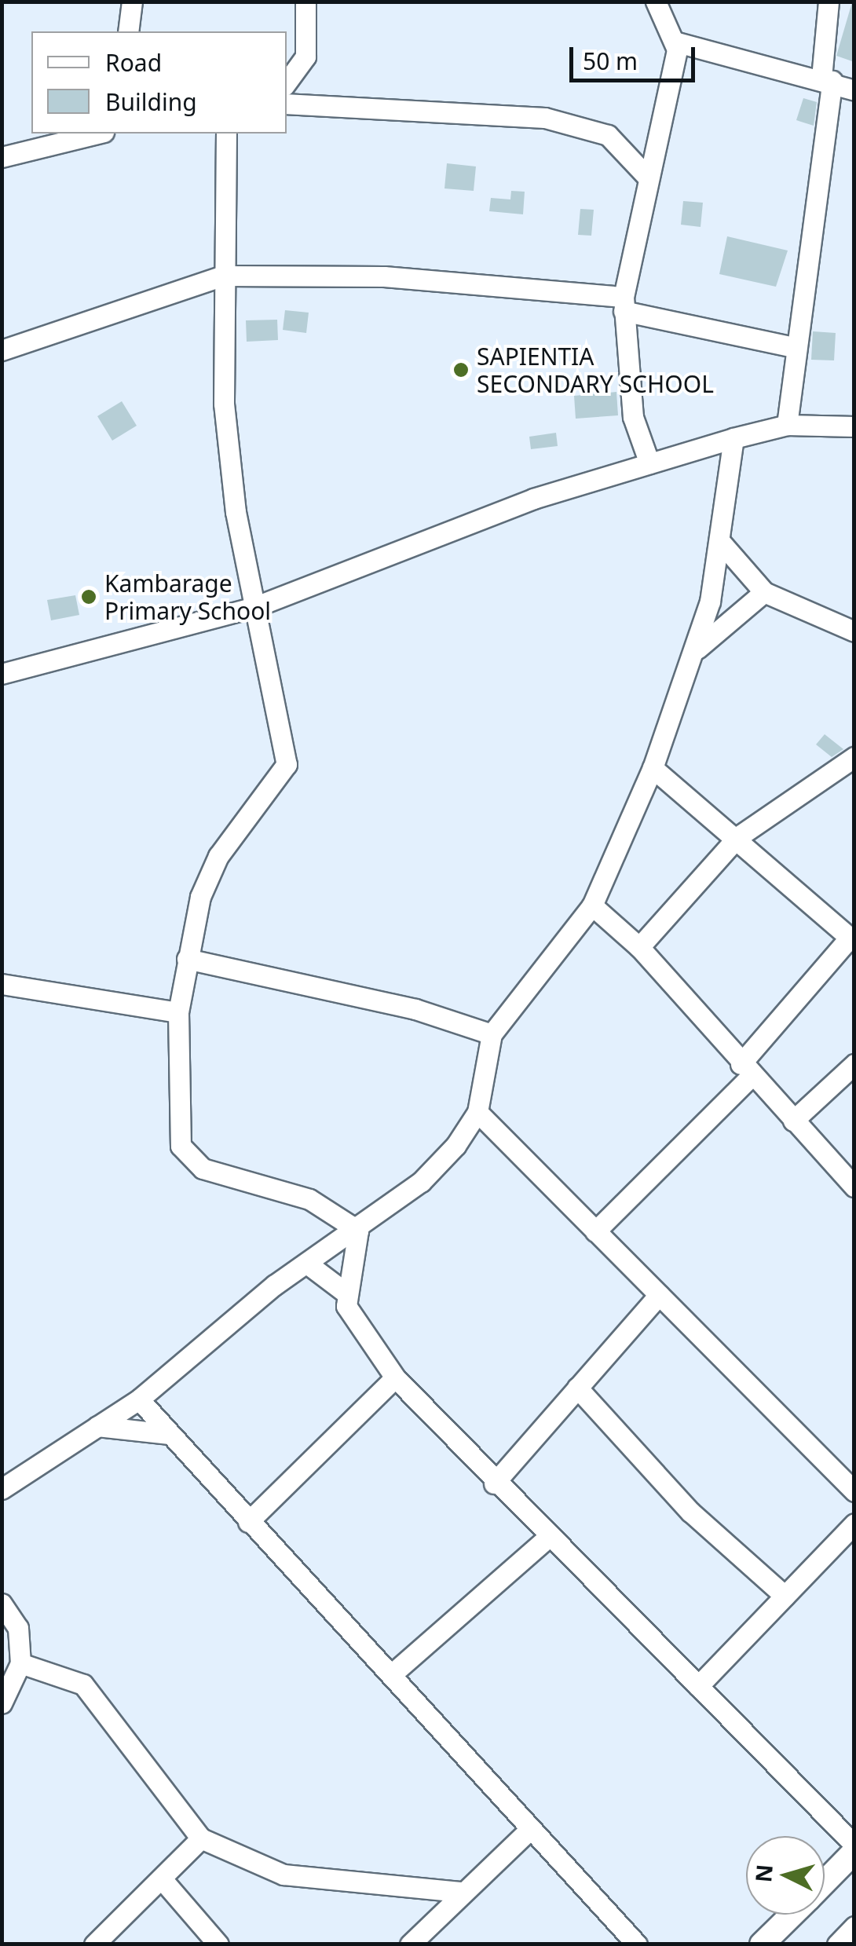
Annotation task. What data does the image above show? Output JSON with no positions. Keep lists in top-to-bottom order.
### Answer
{
  "places": ["SAPIENTIA SECONDARY SCHOOL", "Kambarage Primary School"],
  "legend": ["Road", "Building"],
  "scale_bar": "50 m",
  "north": "left"
}
